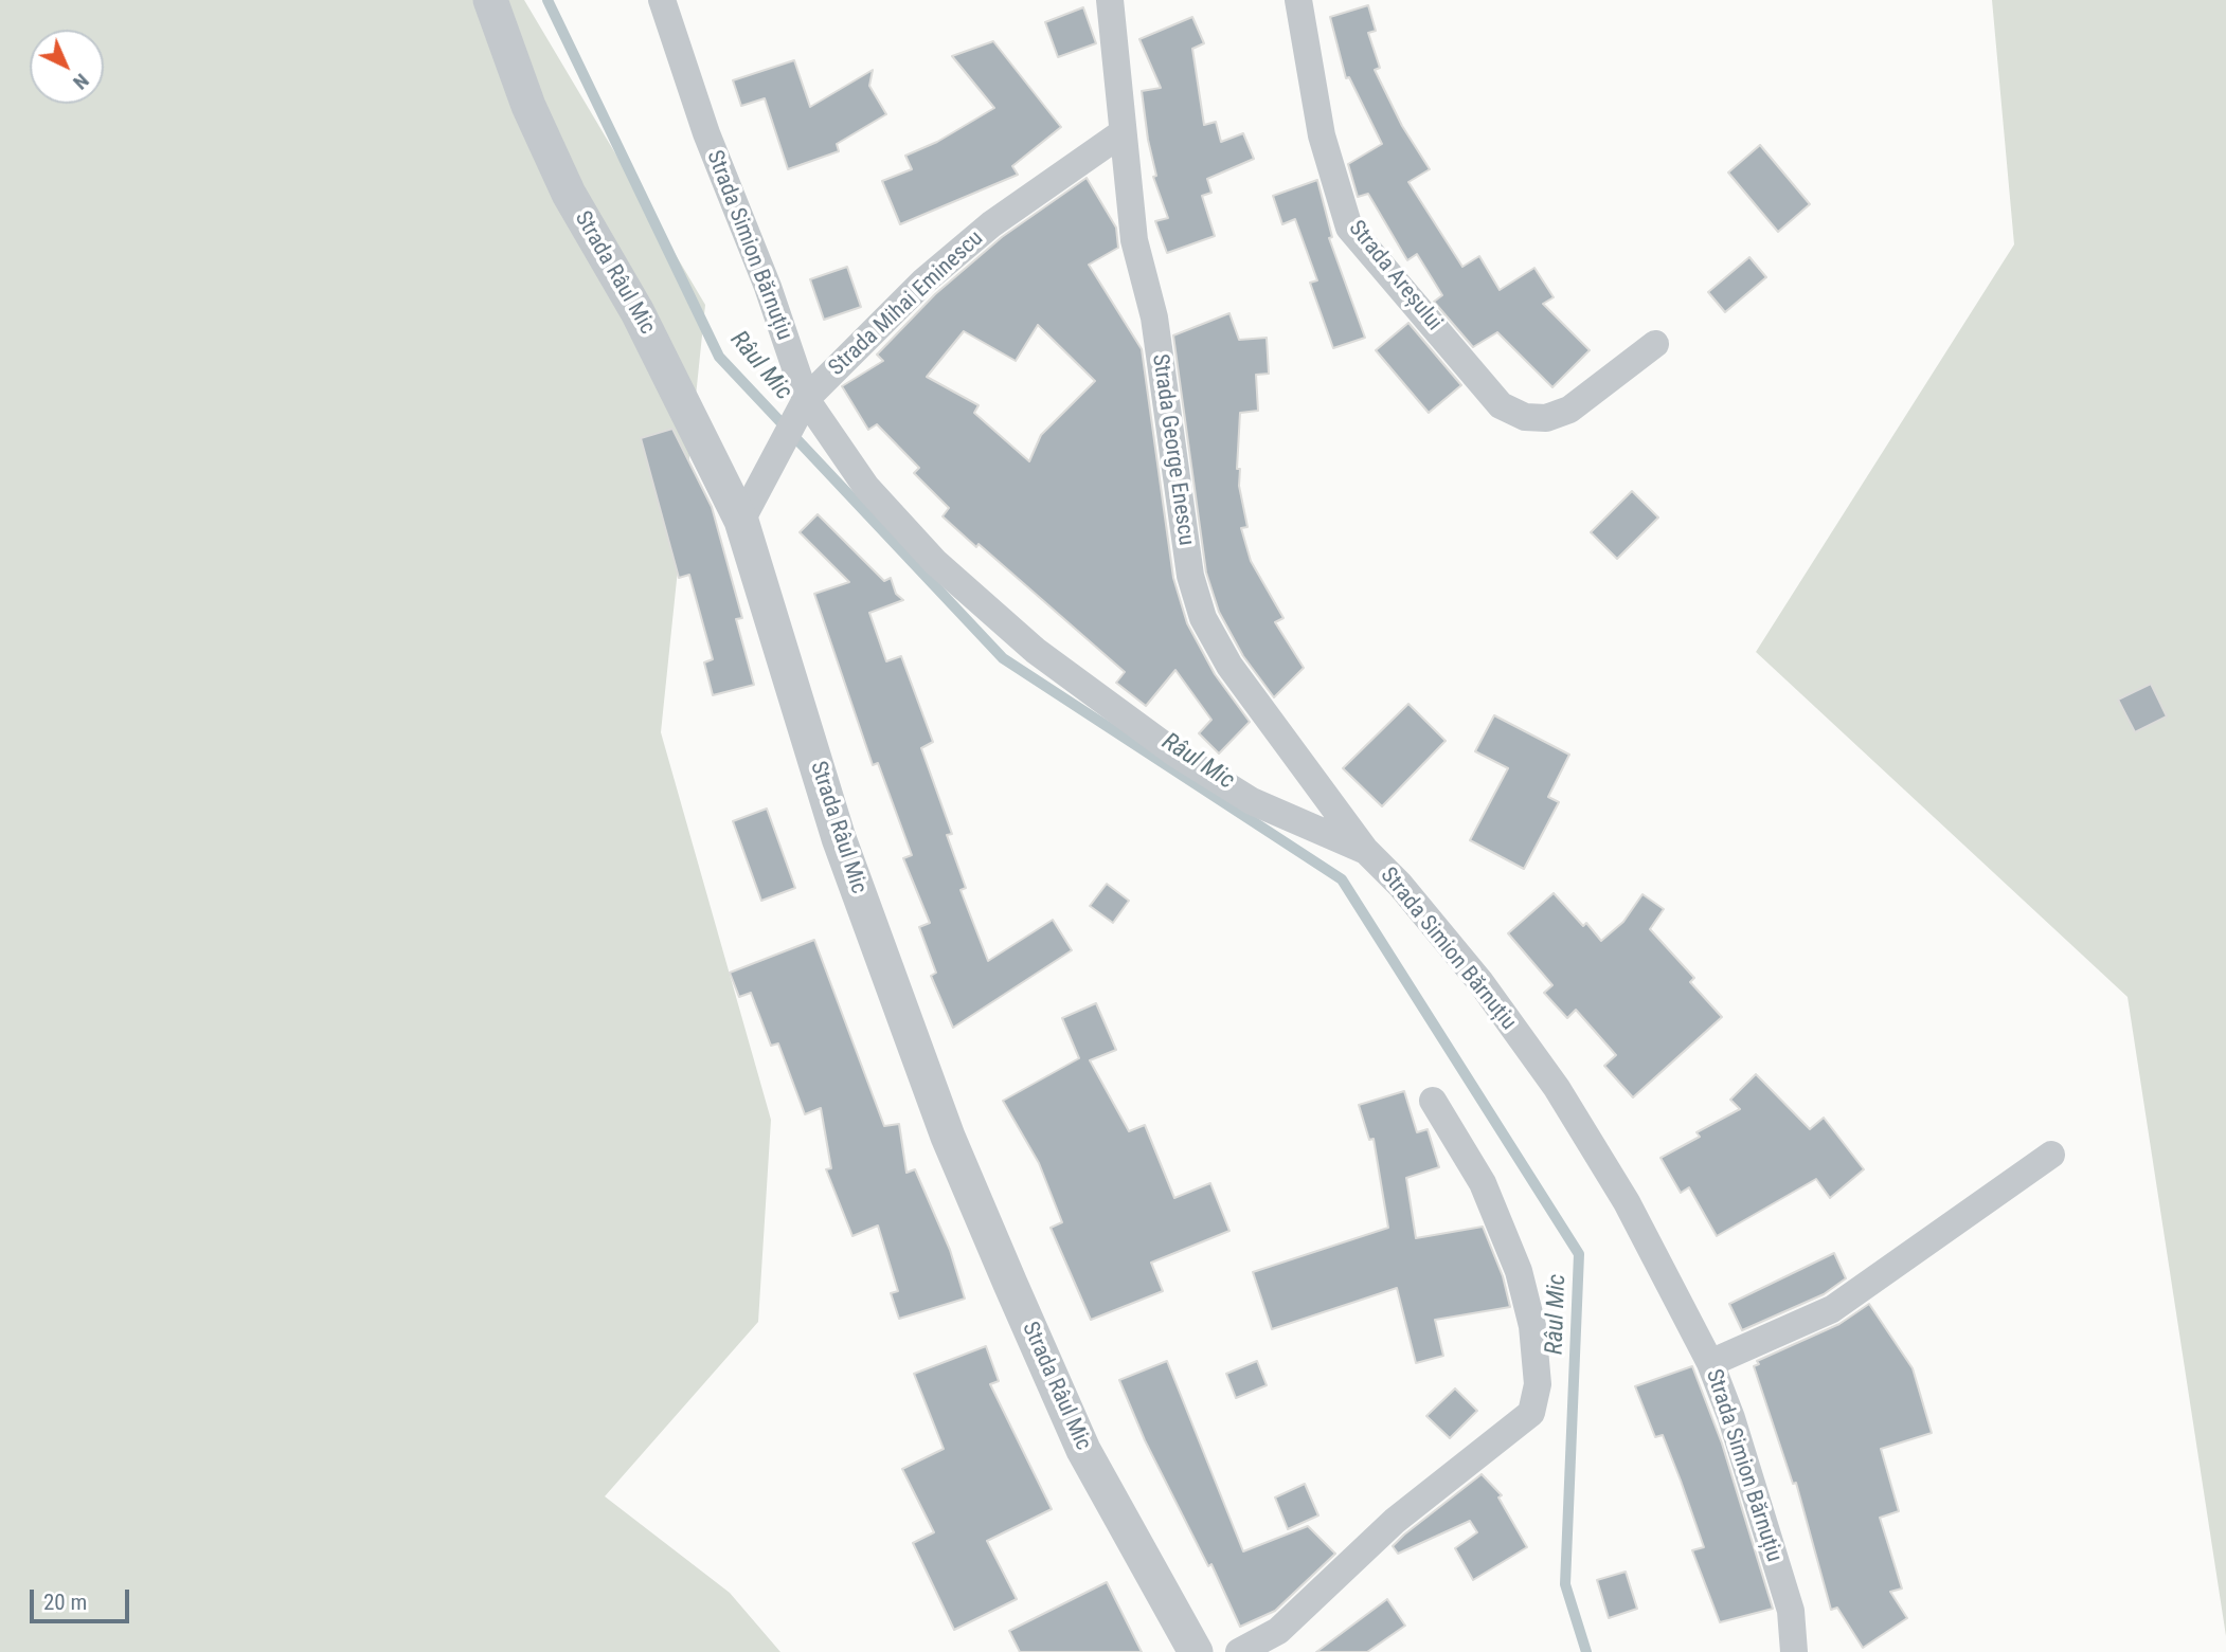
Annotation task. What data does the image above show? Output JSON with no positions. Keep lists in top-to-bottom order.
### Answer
{
  "streets": {
    "street": [
      "Strada Simion Bărnuțiu",
      "Strada Râul Mic",
      "Strada Areșului",
      "Strada Mihai Eminescu",
      "Strada George Enescu"
    ]
  },
  "crossings": [
    ["Strada Simion Bărnuțiu", "Strada Mihai Eminescu"],
    ["Strada Simion Bărnuțiu", "Strada George Enescu"],
    ["Strada Râul Mic", "Strada Mihai Eminescu"],
    ["Strada Mihai Eminescu", "Strada George Enescu"]
  ],
  "water": ["Râul Mic"],
  "scale_bar": "20 m",
  "north": "bottom right"
}
